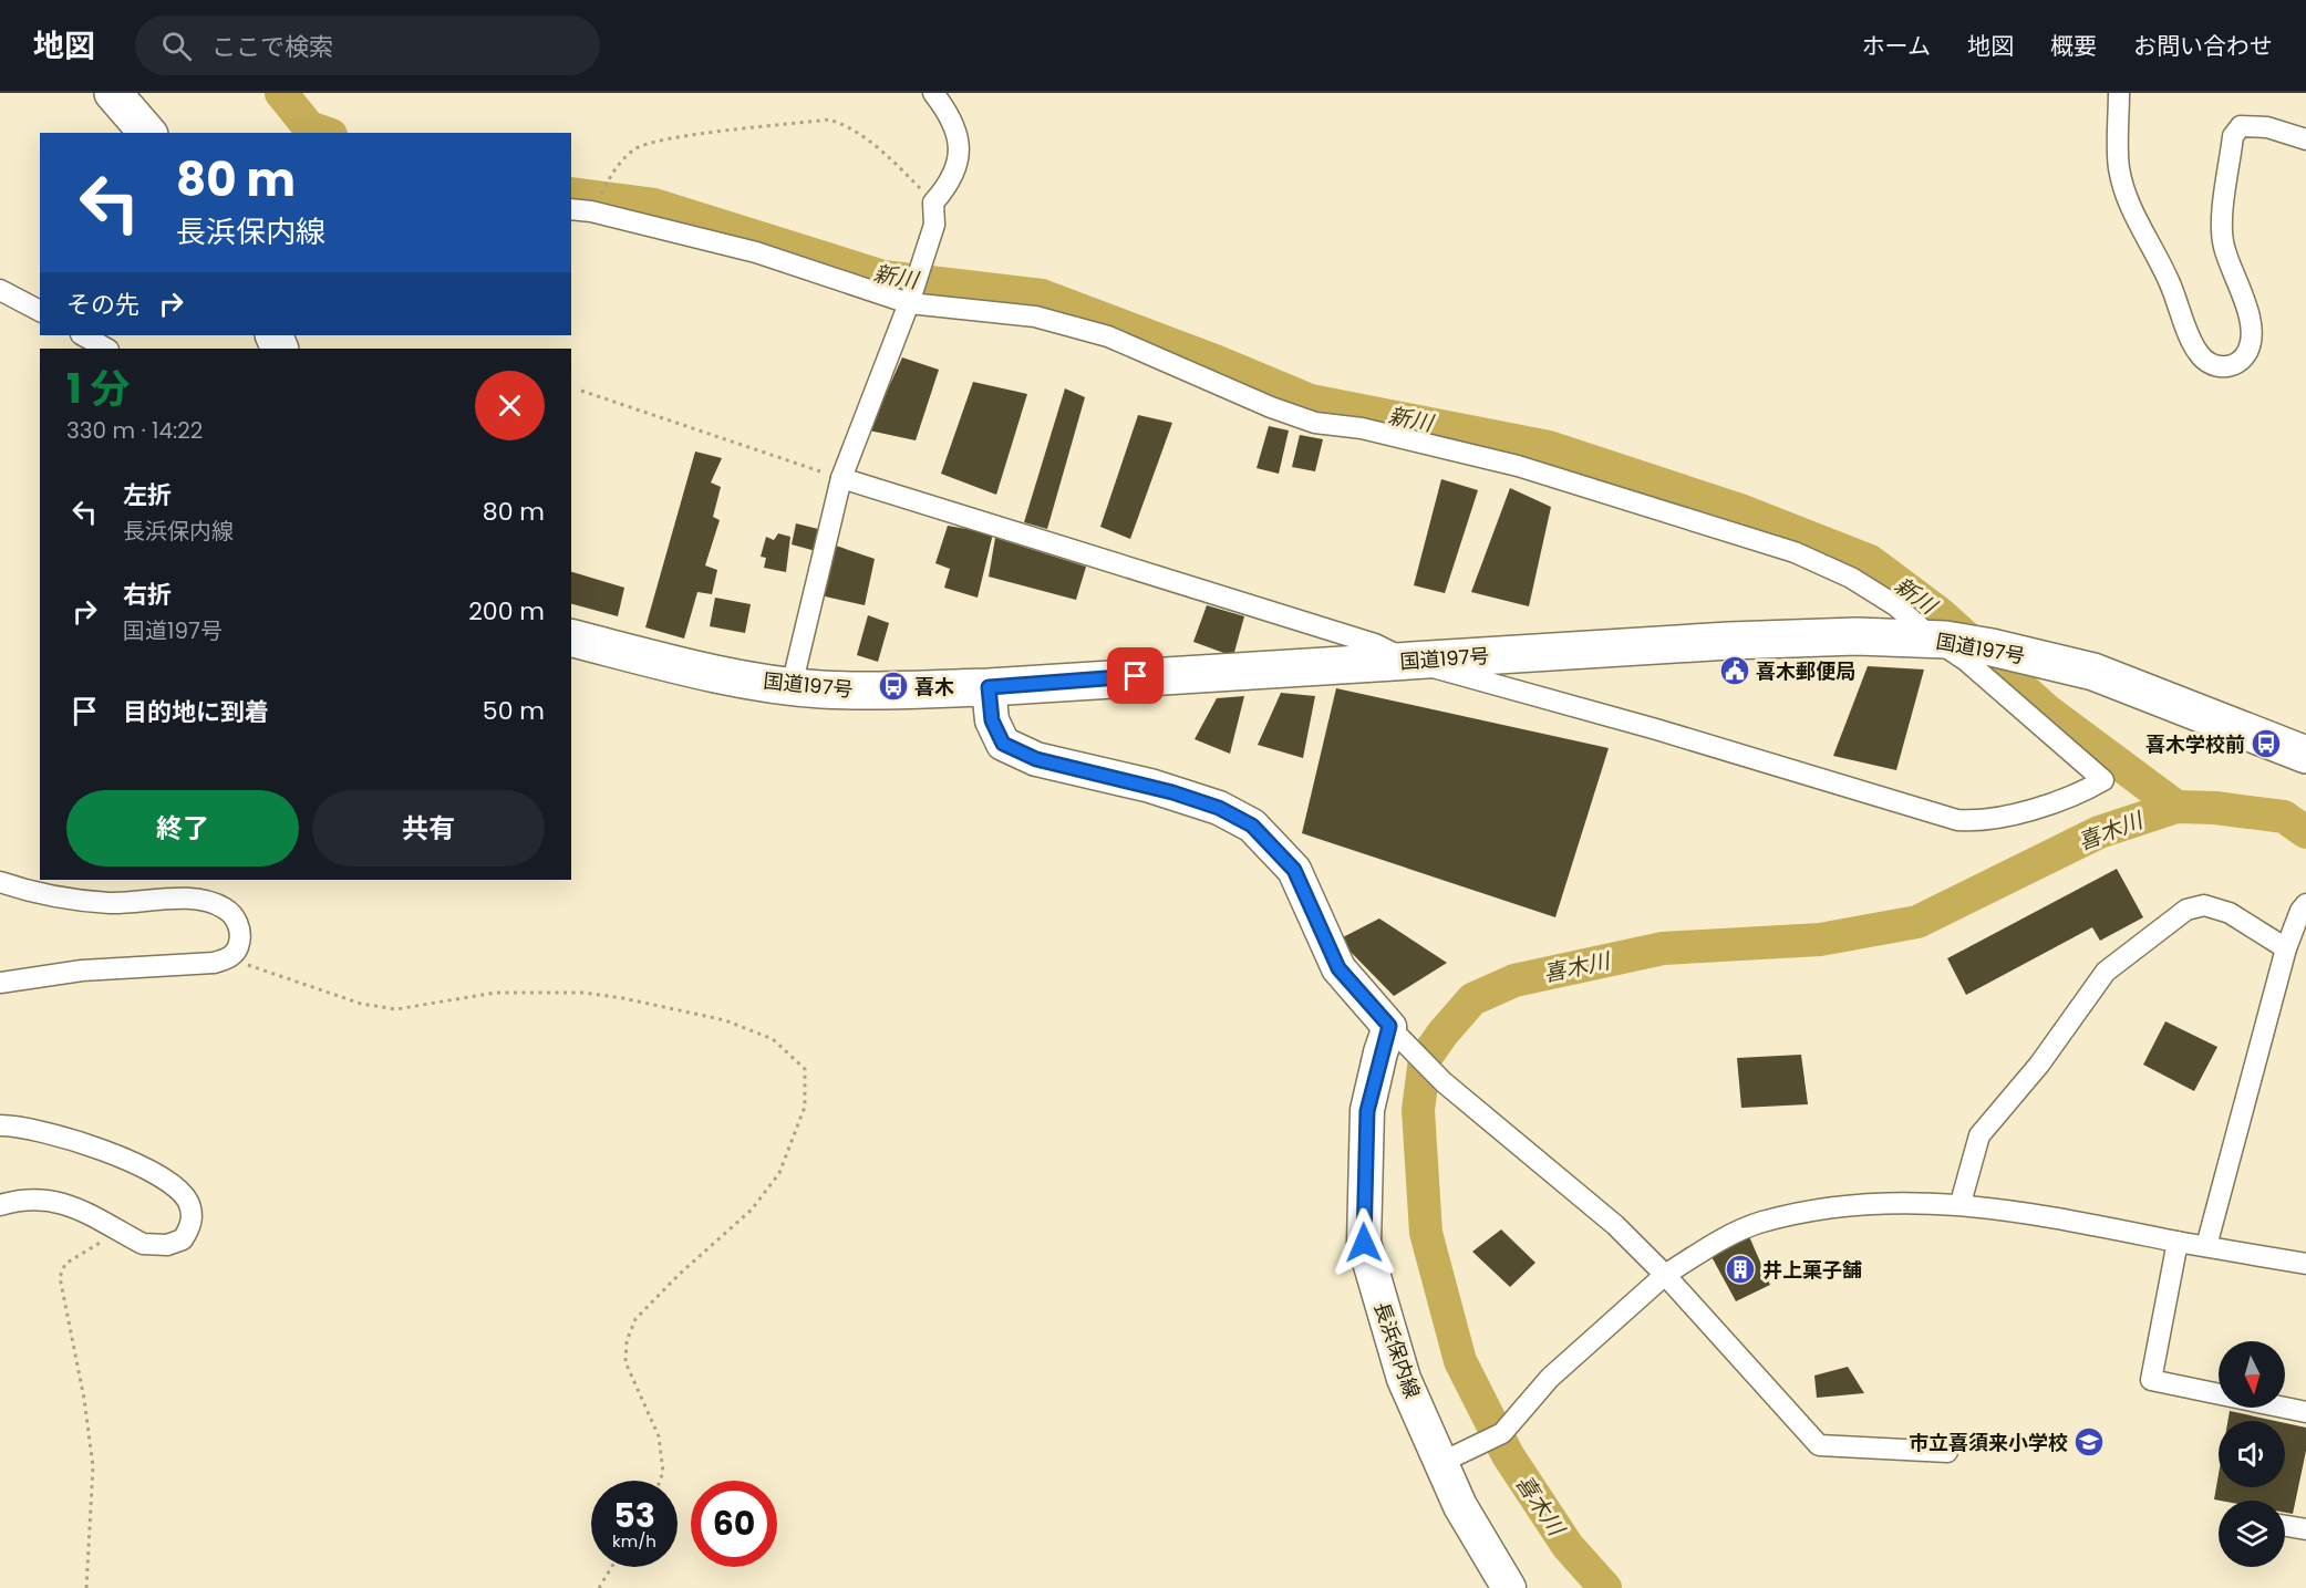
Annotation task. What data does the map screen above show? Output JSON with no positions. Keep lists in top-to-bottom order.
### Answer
{
  "streets": {
    "highway": ["国道197号"],
    "main road": ["長浜保内線"]
  },
  "water": ["新川", "喜木川"],
  "places": {
    "public building": ["喜木郵便局"],
    "bus stop": ["喜木", "喜木学校前"],
    "building": ["井上菓子舗"],
    "school or university": ["市立喜須来小学校"]
  },
  "north": "bottom",
  "page": {
    "header": "地図",
    "search": "ここで検索",
    "nav": [
      "ホーム",
      "地図",
      "概要",
      "お問い合わせ"
    ],
    "turn": ["80 m", "長浜保内線"],
    "then": "その先",
    "heading": ["1 分", "330 m · 14:22"],
    "list": [
      {
        "name": "左折",
        "note": "長浜保内線",
        "value": "80 m"
      },
      {
        "name": "右折",
        "note": "国道197号",
        "value": "200 m"
      },
      {
        "name": "目的地に到着",
        "value": "50 m"
      }
    ],
    "buttons": ["終了", "共有"],
    "speed": "53 km/h",
    "limit": "60"
  }
}
